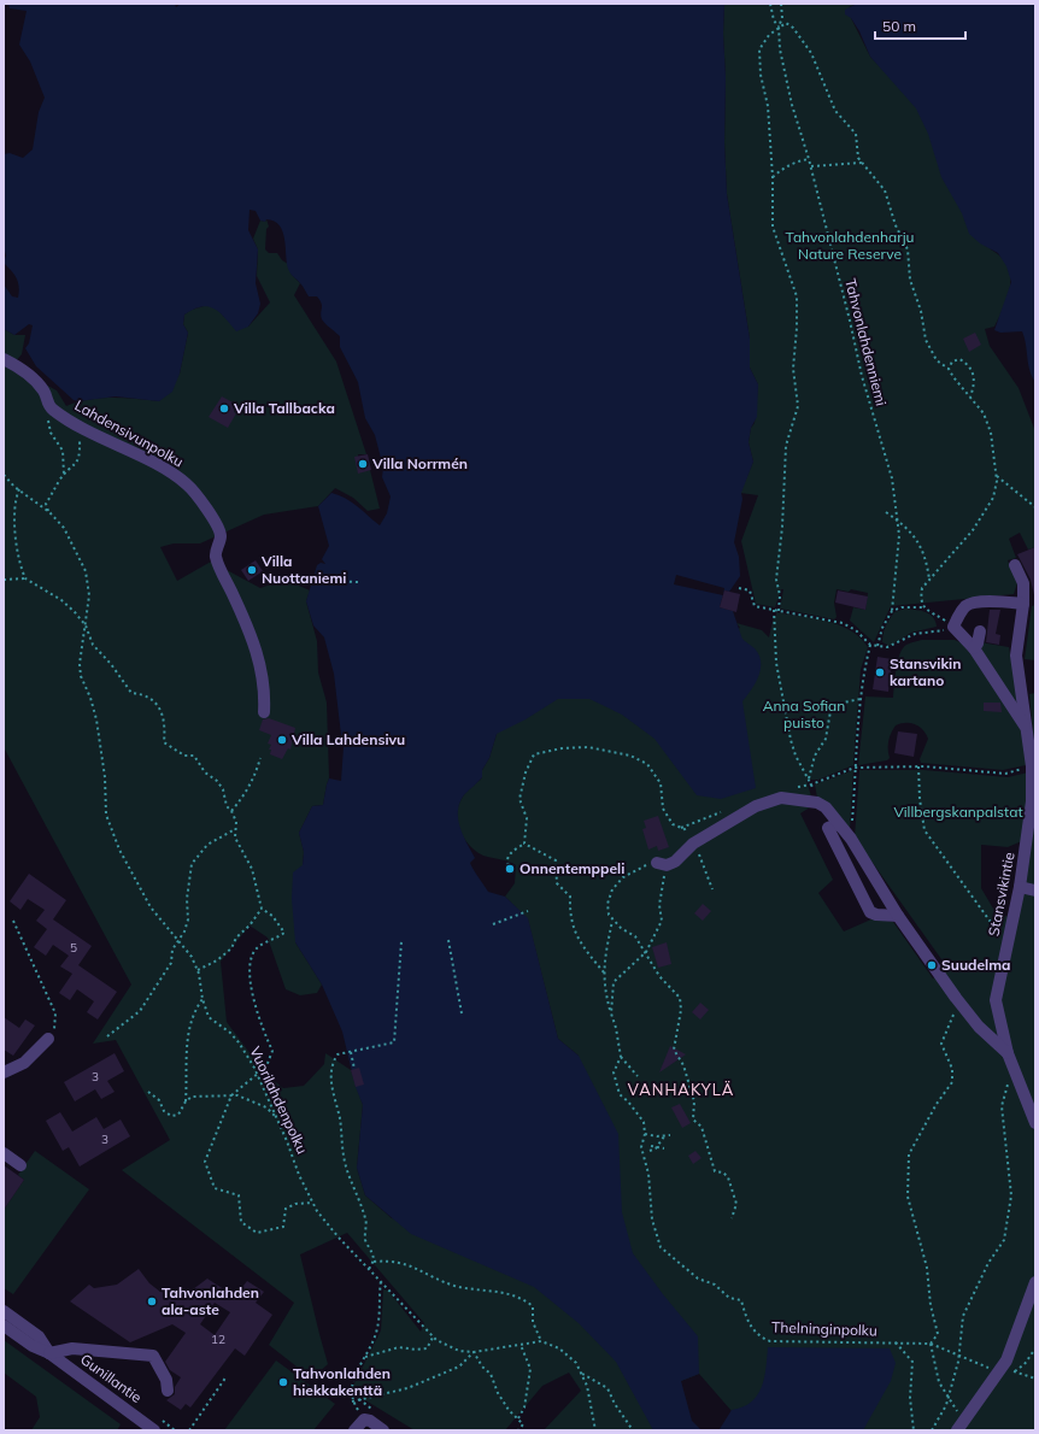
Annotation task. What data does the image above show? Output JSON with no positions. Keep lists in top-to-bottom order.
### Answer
{
  "streets": {
    "street": ["Lahdensivunpolku", "Stansvikintie", "Gunillantie"],
    "path": ["Tahvonlahdenniemi", "Vuorilahdenpolku", "Thelninginpolku"]
  },
  "districts": ["VANHAKYLÄ"],
  "parks": ["Tahvonlahdenharju Nature Reserve", "Anna Sofian puisto", "Villbergskanpalstat"],
  "places": [
    "Villa Tallbacka",
    "Villa Norrmén",
    "Villa Nuottaniemi",
    "Stansvikin kartano",
    "Villa Lahdensivu",
    "Onnentemppeli",
    "Suudelma",
    "Tahvonlahden ala-aste",
    "Tahvonlahden hiekkakenttä"
  ],
  "house_numbers": [
    "5",
    "3",
    "3",
    "12"
  ],
  "scale_bar": "50 m"
}
